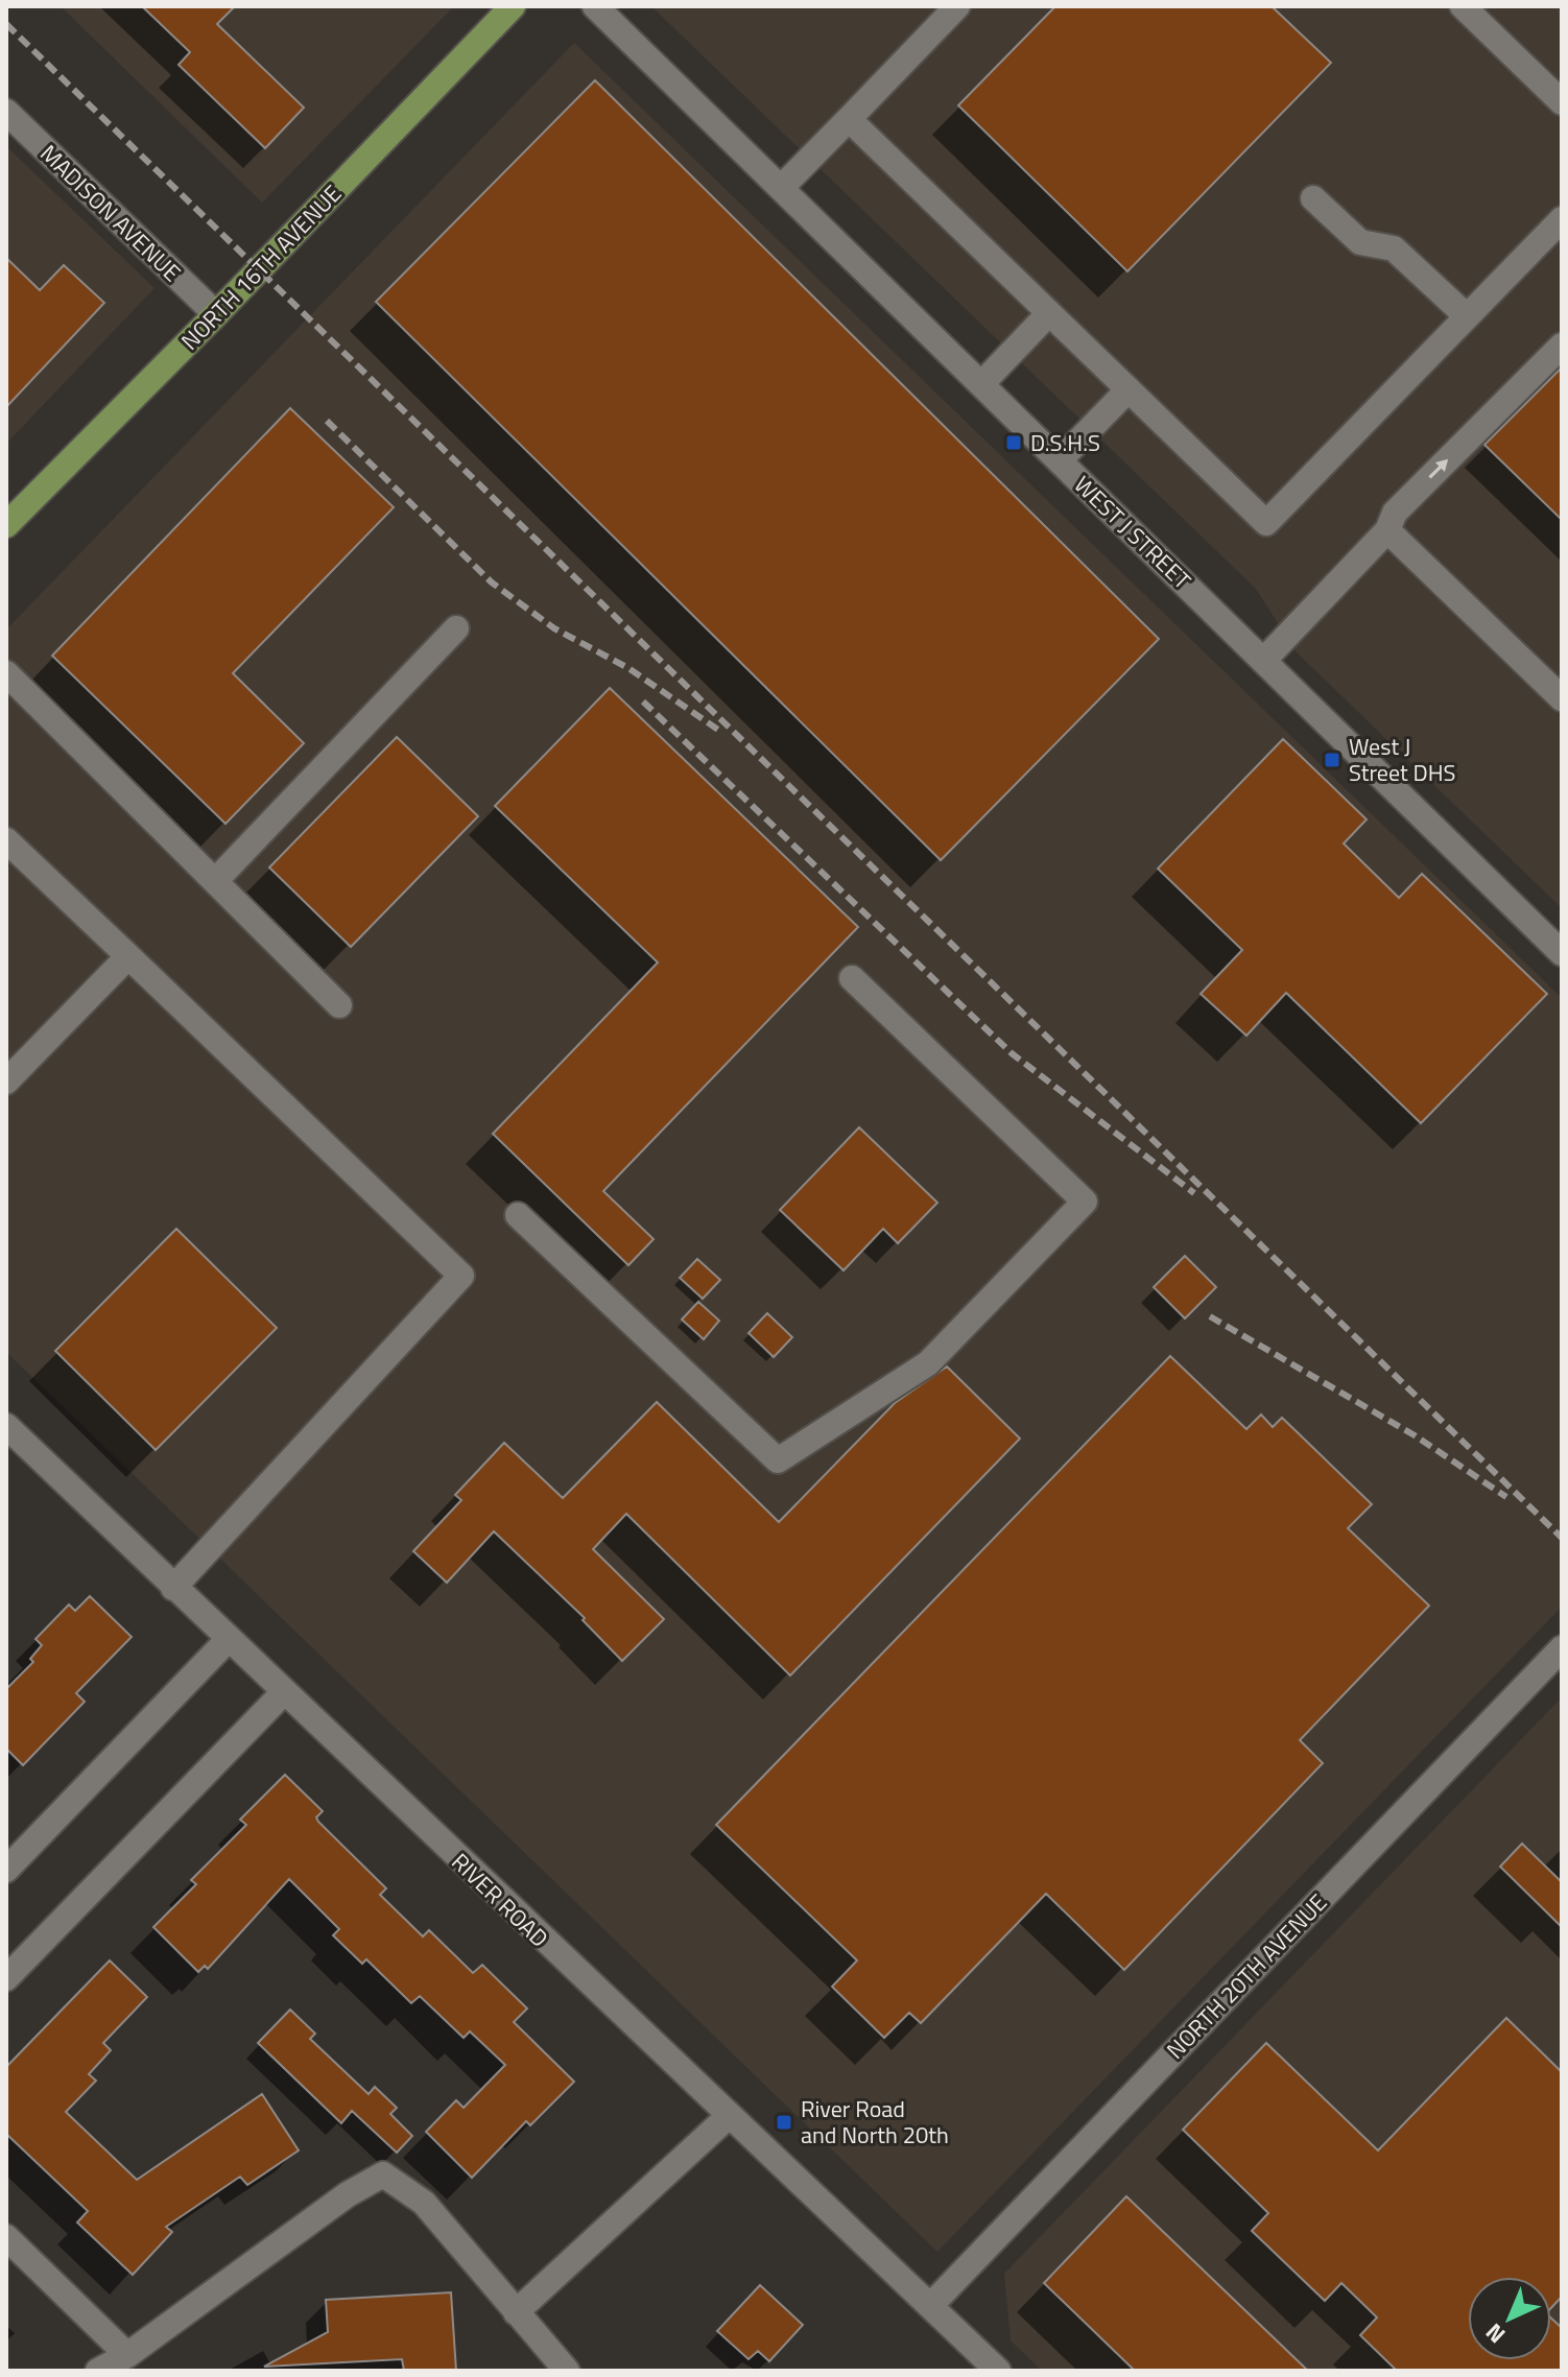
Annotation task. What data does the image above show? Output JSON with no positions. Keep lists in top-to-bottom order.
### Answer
{
  "streets": {
    "main road": ["NORTH 16TH AVENUE"],
    "street": [
      "MADISON AVENUE",
      "WEST J STREET",
      "RIVER ROAD",
      "NORTH 20TH AVENUE"
    ]
  },
  "crossings": [
    ["MADISON AVENUE", "NORTH 16TH AVENUE"],
    ["RIVER ROAD", "NORTH 20TH AVENUE"]
  ],
  "places": {
    "transit": ["D.S.H.S", "West J Street DHS", "River Road and North 20th"]
  },
  "north": "bottom left"
}
